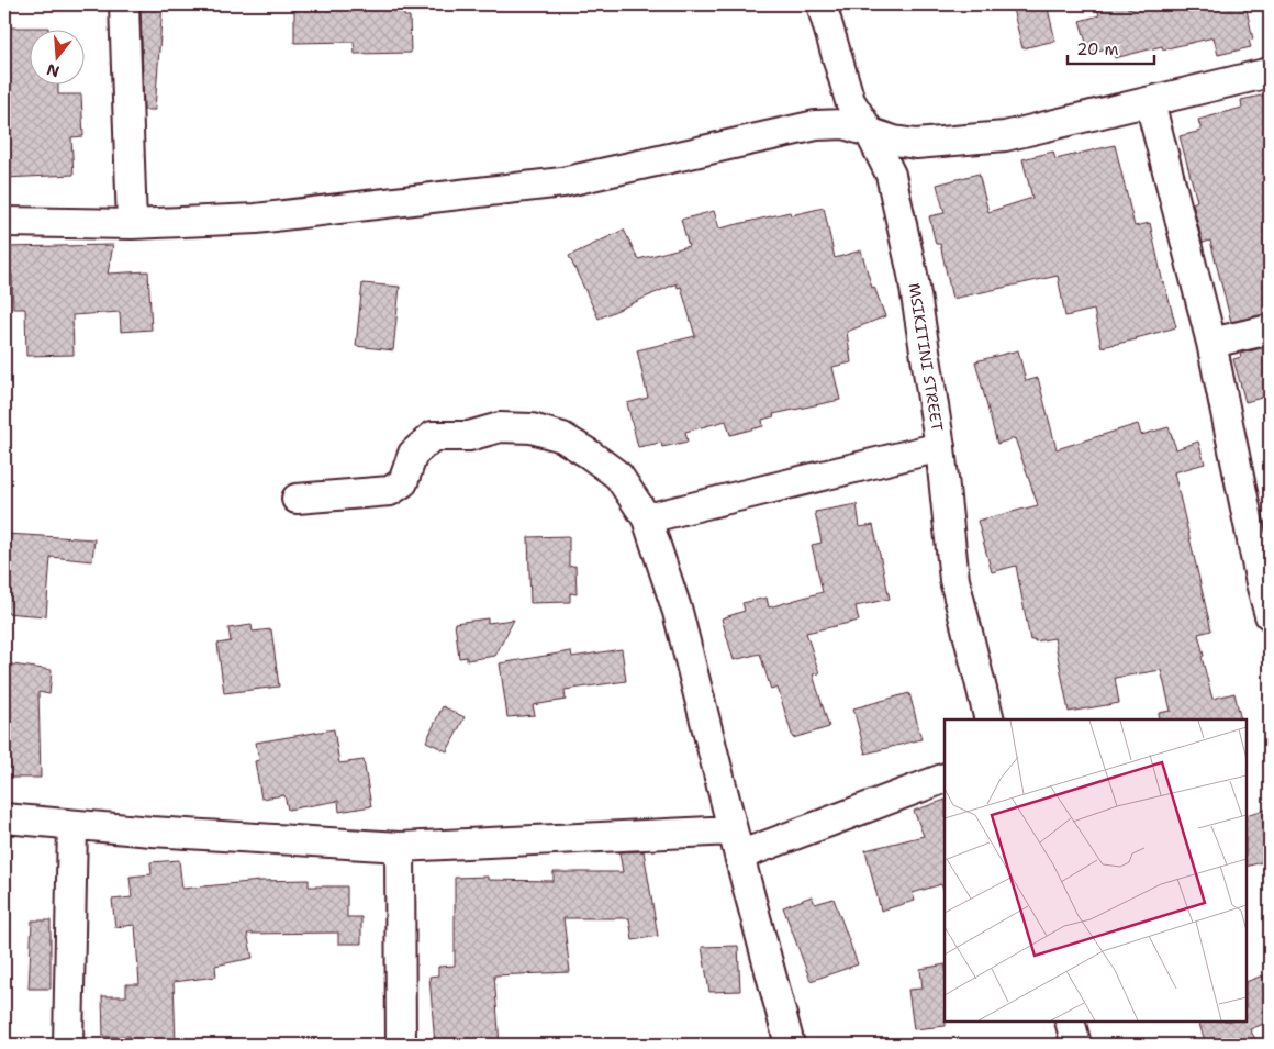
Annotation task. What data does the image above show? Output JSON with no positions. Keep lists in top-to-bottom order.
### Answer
{
  "streets": {
    "street": ["MSIKITINI STREET"]
  },
  "scale_bar": "20 m",
  "north": "bottom"
}
